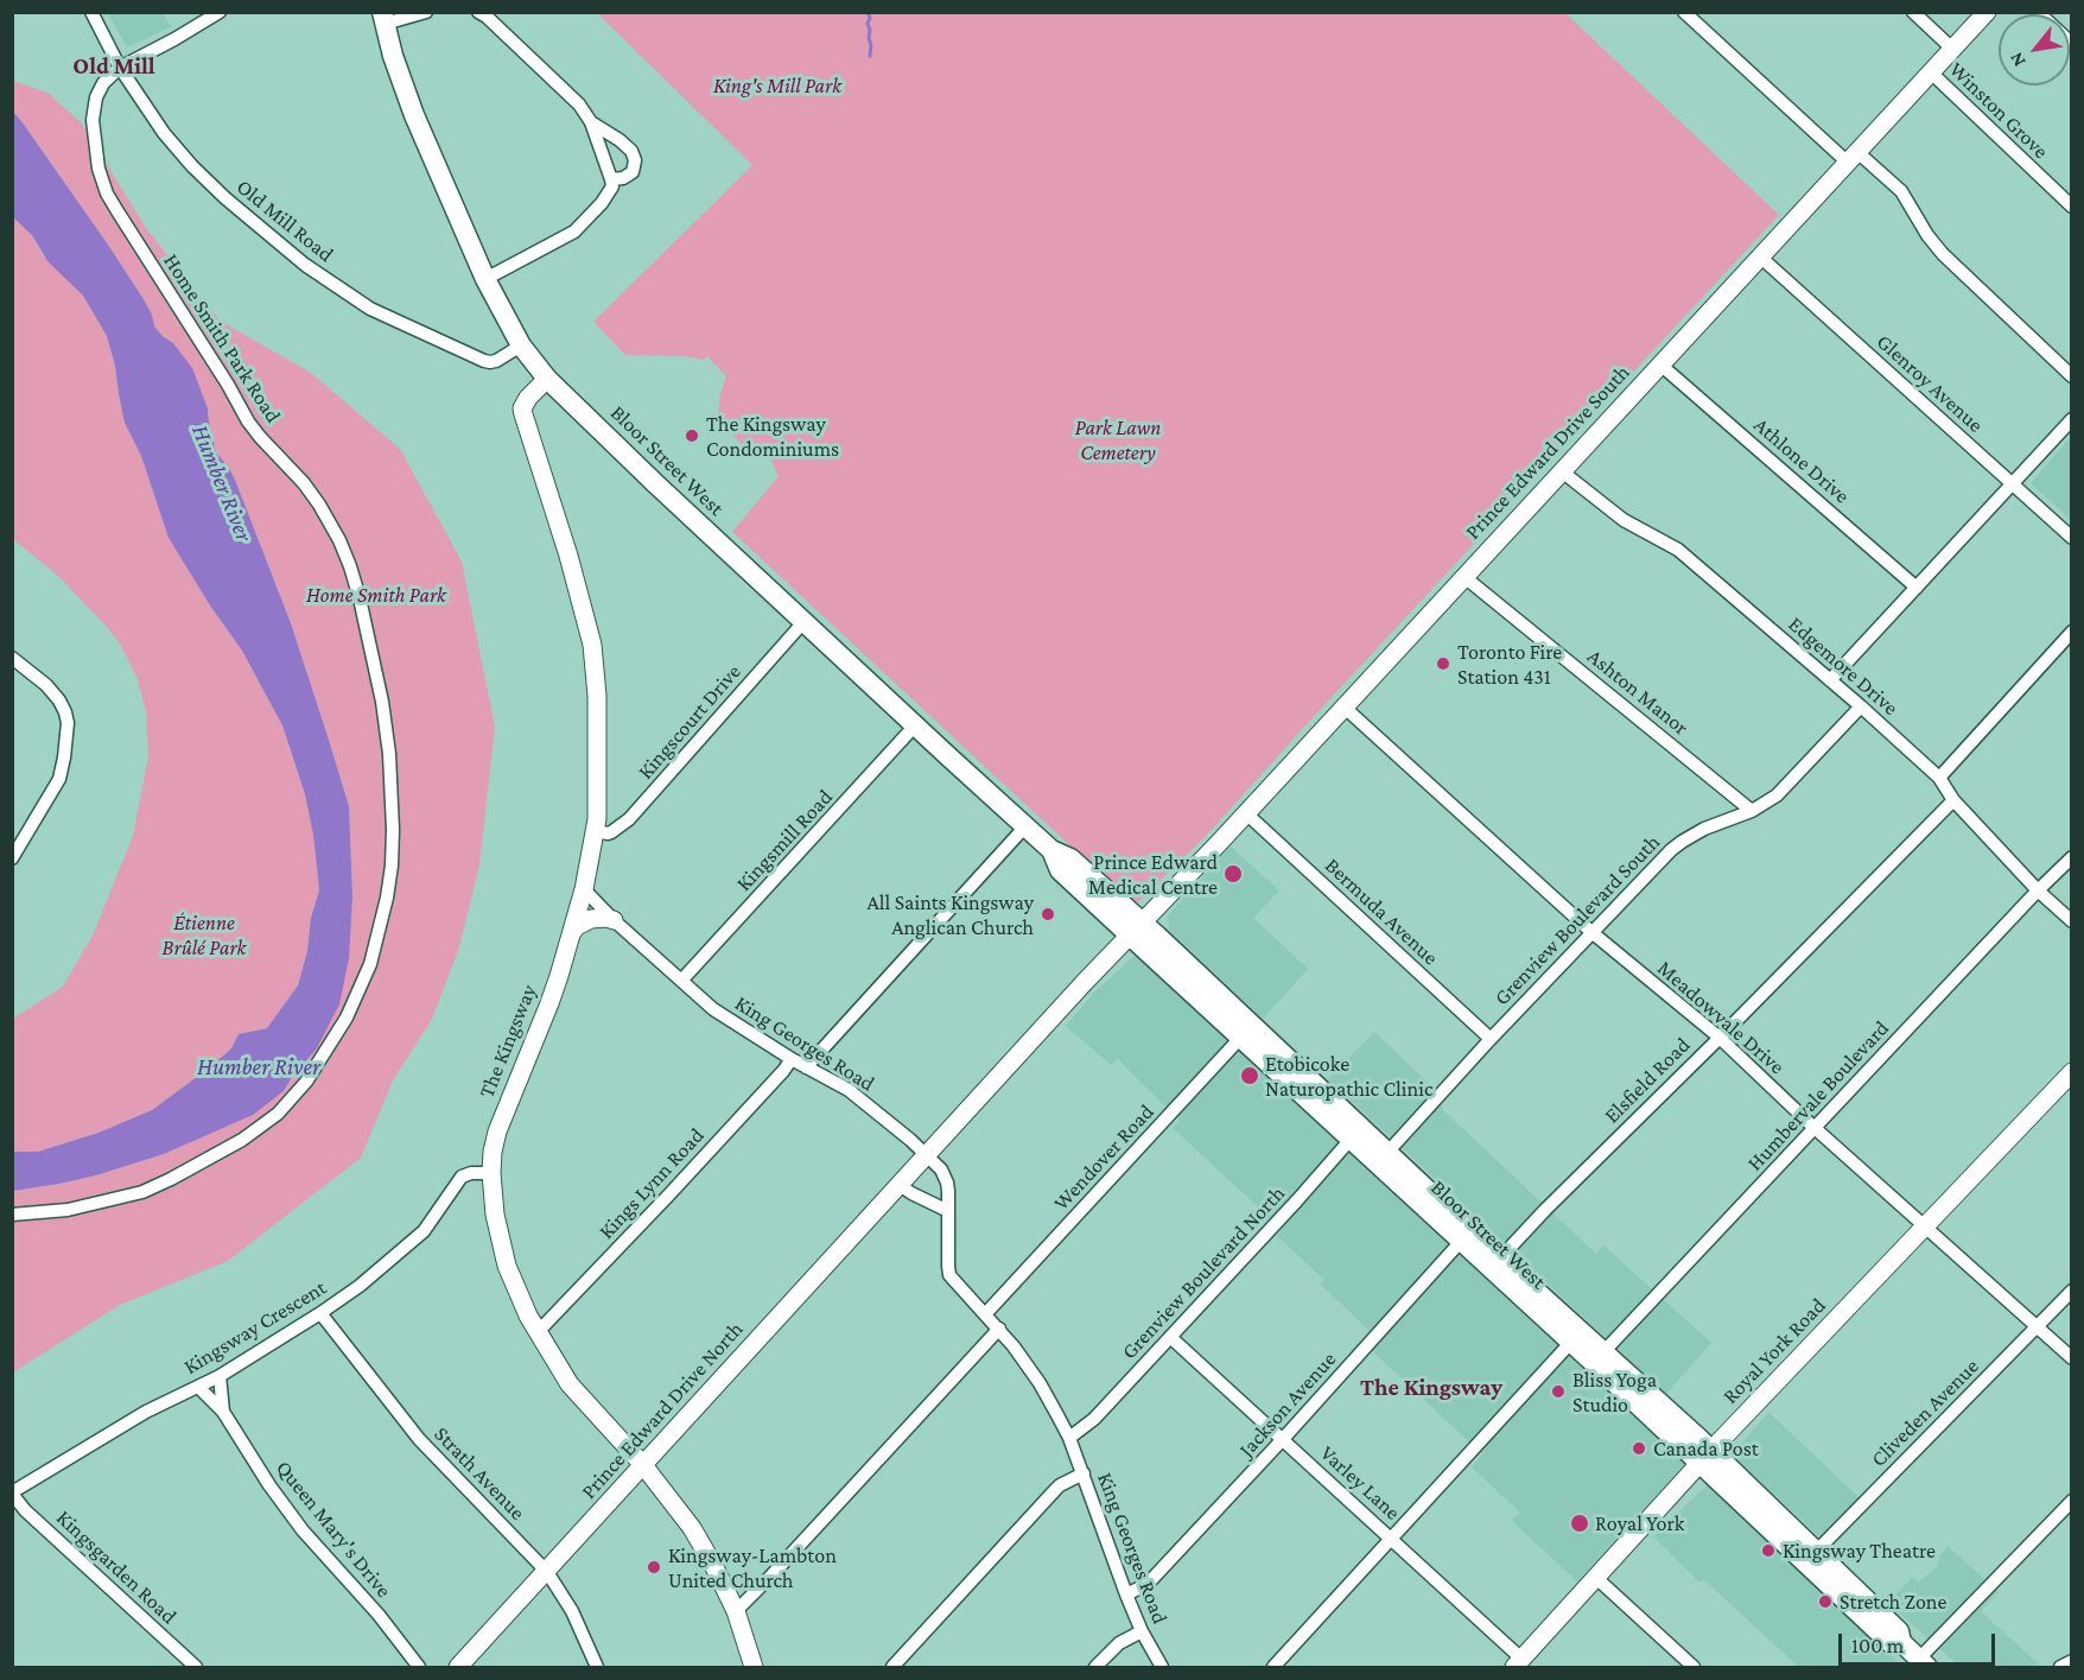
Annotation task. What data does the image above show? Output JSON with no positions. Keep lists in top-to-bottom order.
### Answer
{
  "streets": {
    "main road": ["Bloor Street West"],
    "street": [
      "Winston Grove",
      "Old Mill Road",
      "Home Smith Park Road",
      "Glenroy Avenue",
      "Prince Edward Drive South",
      "Athlone Drive",
      "Edgemore Drive",
      "Ashton Manor",
      "Kingscourt Drive",
      "Kingsmill Road",
      "Bermuda Avenue",
      "Grenview Boulevard South",
      "Meadowvale Drive",
      "The Kingsway",
      "King Georges Road",
      "Elsfield Road",
      "Humbervale Boulevard",
      "Wendover Road",
      "Kings Lynn Road",
      "Grenview Boulevard North",
      "Kingsway Crescent",
      "Royal York Road",
      "Jackson Avenue",
      "Prince Edward Drive North",
      "Cliveden Avenue",
      "Strath Avenue",
      "Varley Lane",
      "Queen Mary's Drive",
      "Kingsgarden Road"
    ]
  },
  "crossings": [
    ["Winston Grove", "Prince Edward Drive South"],
    ["Old Mill Road", "Home Smith Park Road"],
    ["Old Mill Road", "Bloor Street West"],
    ["Glenroy Avenue", "Prince Edward Drive South"],
    ["Prince Edward Drive South", "Bloor Street West"],
    ["Prince Edward Drive South", "Athlone Drive"],
    ["Prince Edward Drive South", "Edgemore Drive"],
    ["Prince Edward Drive South", "Ashton Manor"],
    ["Prince Edward Drive South", "Bermuda Avenue"],
    ["Prince Edward Drive South", "Meadowvale Drive"],
    ["Prince Edward Drive South", "Prince Edward Drive North"],
    ["Bloor Street West", "Kingscourt Drive"],
    ["Bloor Street West", "Kingsmill Road"],
    ["Bloor Street West", "Grenview Boulevard South"],
    ["Bloor Street West", "The Kingsway"],
    ["Bloor Street West", "Elsfield Road"],
    ["Bloor Street West", "Humbervale Boulevard"],
    ["Bloor Street West", "Wendover Road"],
    ["Bloor Street West", "Grenview Boulevard North"],
    ["Bloor Street West", "Royal York Road"],
    ["Bloor Street West", "Jackson Avenue"],
    ["Bloor Street West", "Prince Edward Drive North"],
    ["Bloor Street West", "Cliveden Avenue"],
    ["Edgemore Drive", "Grenview Boulevard South"],
    ["Edgemore Drive", "Elsfield Road"],
    ["Edgemore Drive", "Humbervale Boulevard"],
    ["Ashton Manor", "Grenview Boulevard South"],
    ["Kingscourt Drive", "The Kingsway"],
    ["Kingsmill Road", "King Georges Road"],
    ["Bermuda Avenue", "Grenview Boulevard South"],
    ["Grenview Boulevard South", "Meadowvale Drive"],
    ["Meadowvale Drive", "Elsfield Road"],
    ["Meadowvale Drive", "Humbervale Boulevard"],
    ["Meadowvale Drive", "Royal York Road"],
    ["Meadowvale Drive", "Cliveden Avenue"],
    ["The Kingsway", "King Georges Road"],
    ["The Kingsway", "Kings Lynn Road"],
    ["The Kingsway", "Kingsway Crescent"],
    ["The Kingsway", "Prince Edward Drive North"],
    ["King Georges Road", "Wendover Road"],
    ["King Georges Road", "Kings Lynn Road"],
    ["King Georges Road", "Grenview Boulevard North"],
    ["King Georges Road", "Jackson Avenue"],
    ["King Georges Road", "Prince Edward Drive North"],
    ["Grenview Boulevard North", "Varley Lane"],
    ["Kingsway Crescent", "Strath Avenue"],
    ["Kingsway Crescent", "Queen Mary's Drive"],
    ["Kingsway Crescent", "Kingsgarden Road"],
    ["Royal York Road", "Varley Lane"],
    ["Jackson Avenue", "Varley Lane"],
    ["Prince Edward Drive North", "Strath Avenue"]
  ],
  "districts": ["Old Mill", "The Kingsway"],
  "water": ["Humber River"],
  "parks": [
    "King's Mill Park",
    "Park Lawn Cemetery",
    "Home Smith Park",
    "Étienne Brûlé Park"
  ],
  "places": [
    "The Kingsway Condominiums",
    "Toronto Fire Station 431",
    "Prince Edward Medical Centre",
    "All Saints Kingsway Anglican Church",
    "Etobicoke Naturopathic Clinic",
    "Bliss Yoga Studio",
    "Canada Post",
    "Royal York",
    "Kingsway Theatre",
    "Kingsway-Lambton United Church",
    "Stretch Zone"
  ],
  "scale_bar": "100 m",
  "north": "bottom left"
}
